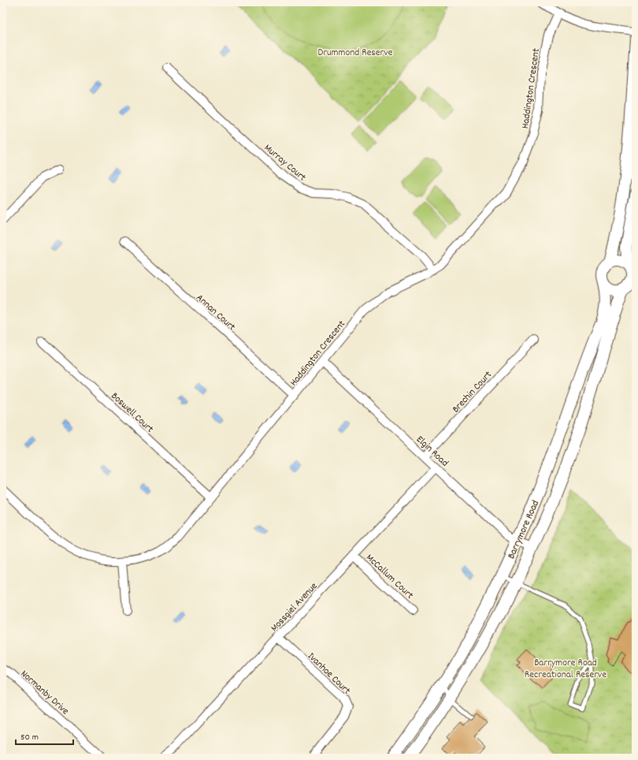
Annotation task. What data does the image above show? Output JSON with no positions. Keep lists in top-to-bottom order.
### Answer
{
  "streets": {
    "street": [
      "Haddington Crescent",
      "Murray Court",
      "Annan Court",
      "Brechin Court",
      "Boswell Court",
      "Elgin Road",
      "Barrymore Road",
      "McCallum Court",
      "Mossgiel Avenue",
      "Ivanhoe Court",
      "Normanby Drive"
    ]
  },
  "crossings": [
    ["Haddington Crescent", "Murray Court"],
    ["Haddington Crescent", "Annan Court"],
    ["Haddington Crescent", "Boswell Court"],
    ["Haddington Crescent", "Elgin Road"],
    ["Brechin Court", "Elgin Road"],
    ["Elgin Road", "Barrymore Road"],
    ["Elgin Road", "Mossgiel Avenue"],
    ["McCallum Court", "Mossgiel Avenue"],
    ["Mossgiel Avenue", "Ivanhoe Court"]
  ],
  "parks": ["Drummond Reserve", "Barrymore Road Recreational Reserve"],
  "scale_bar": "50 m"
}
